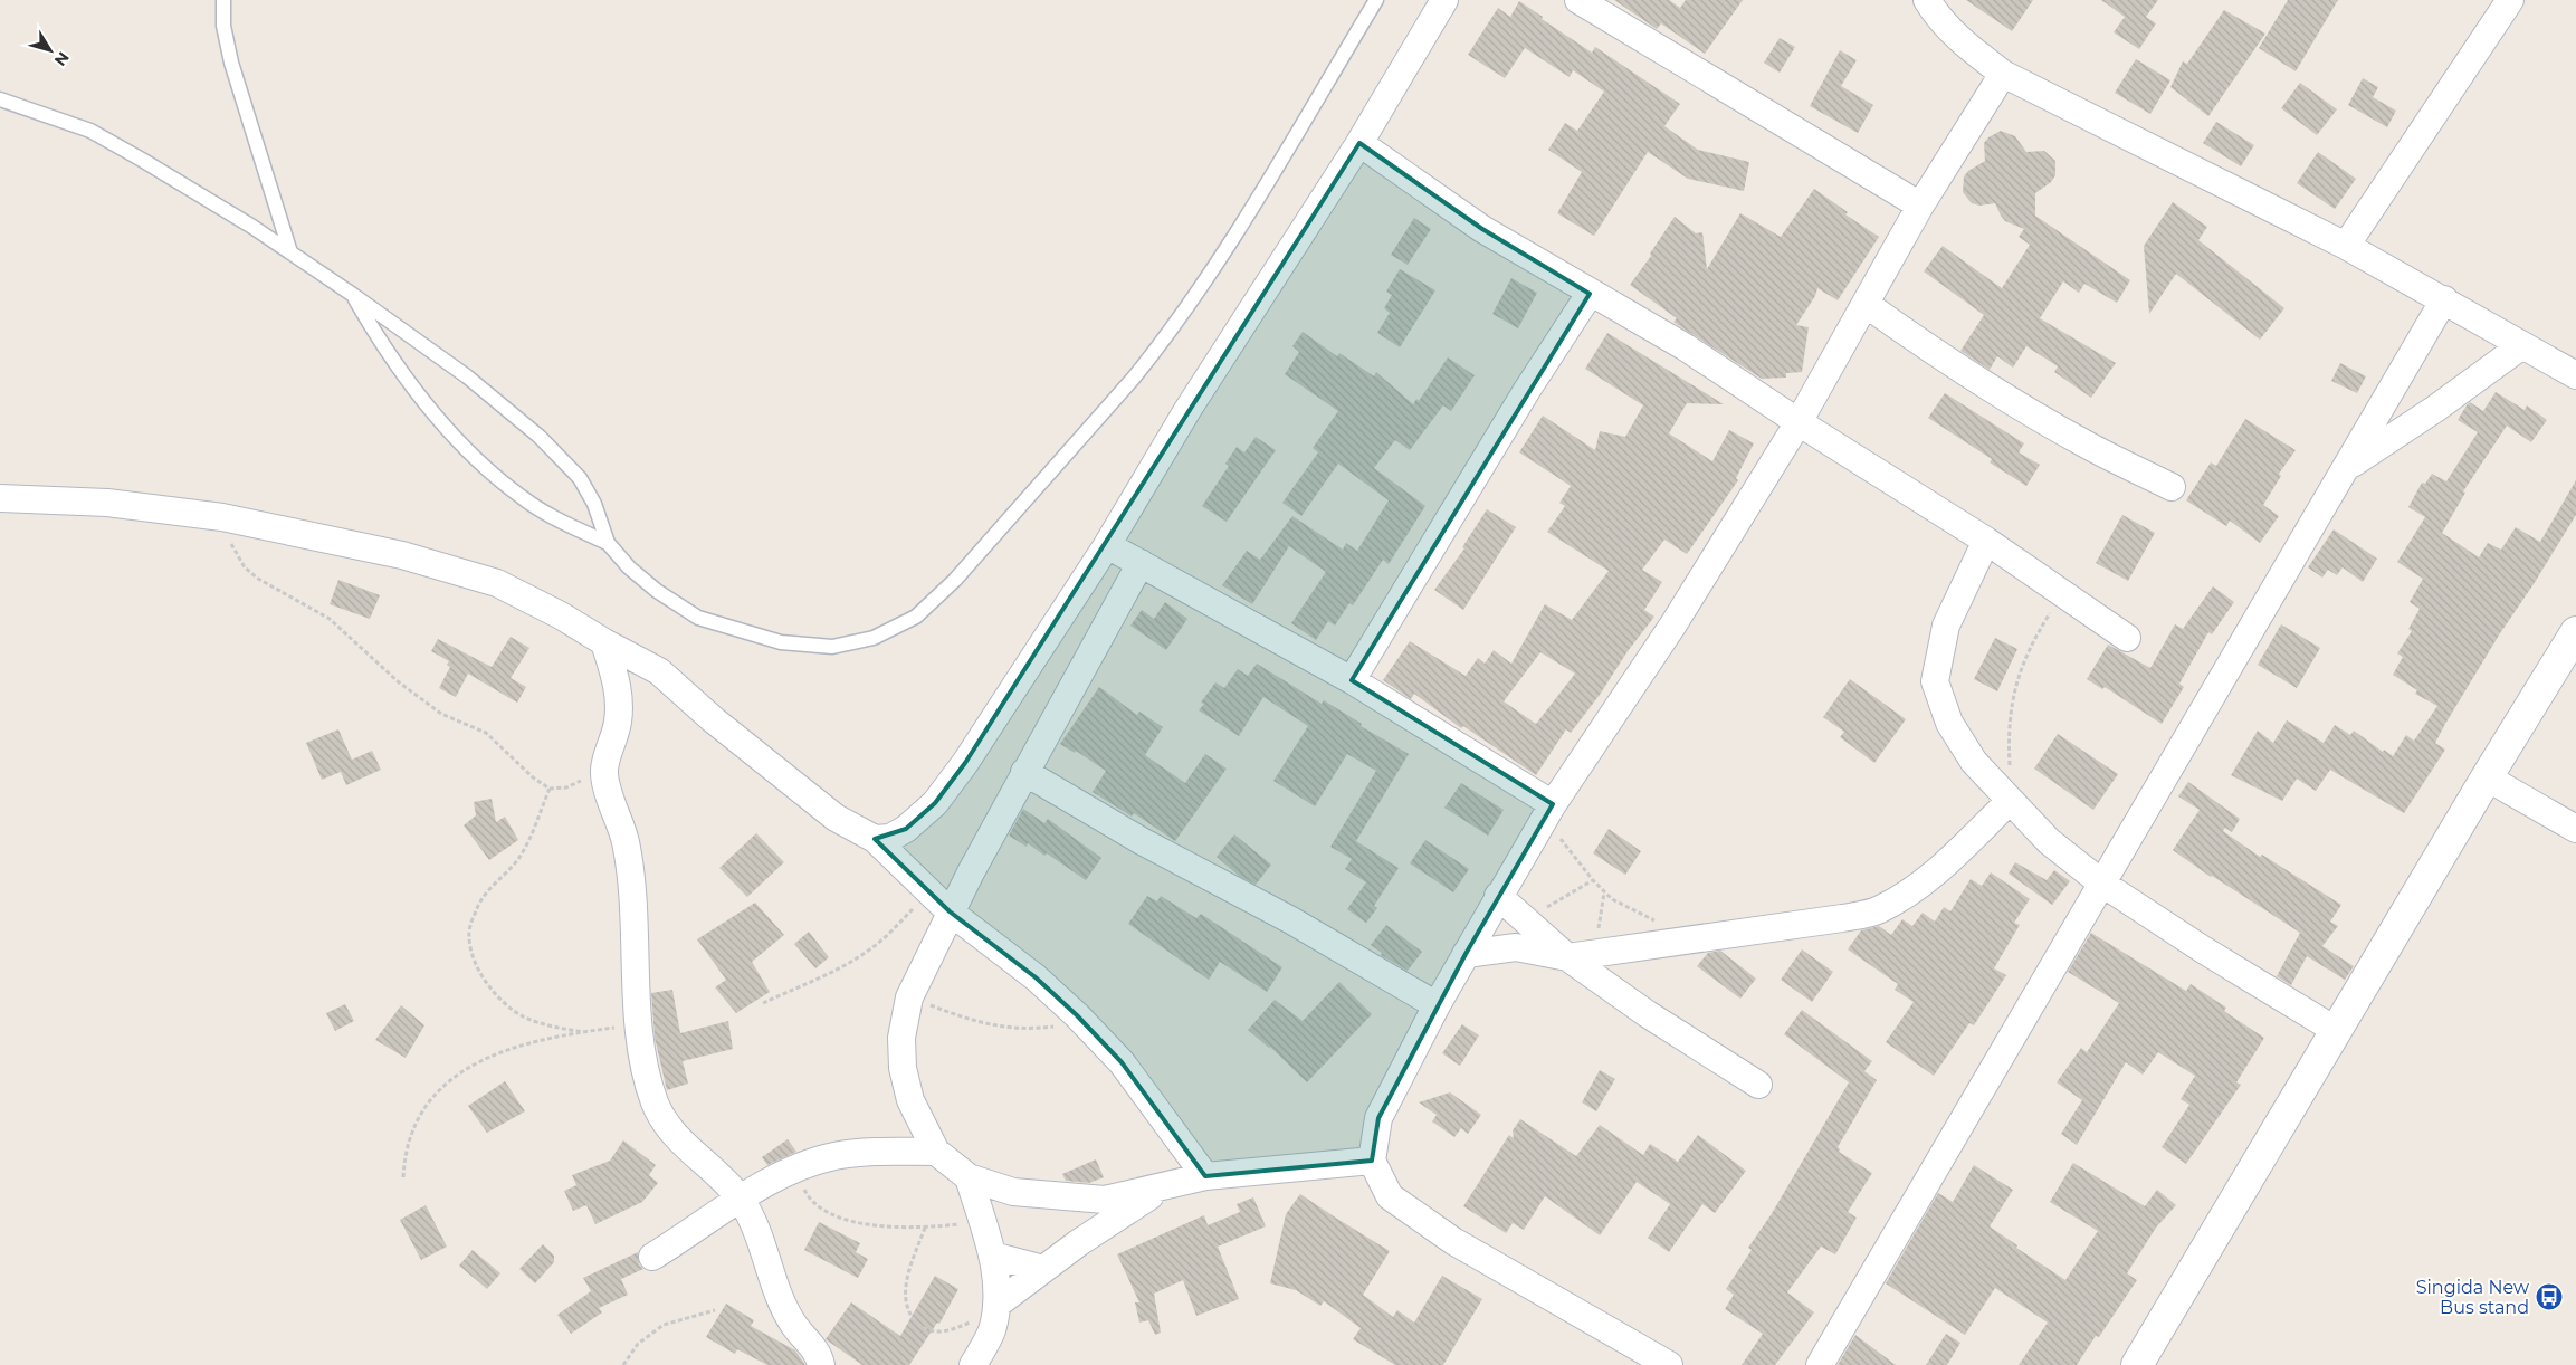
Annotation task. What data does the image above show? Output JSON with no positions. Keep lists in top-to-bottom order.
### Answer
{
  "places": {
    "bus stop": ["Singida New Bus stand"]
  },
  "north": "bottom right"
}
